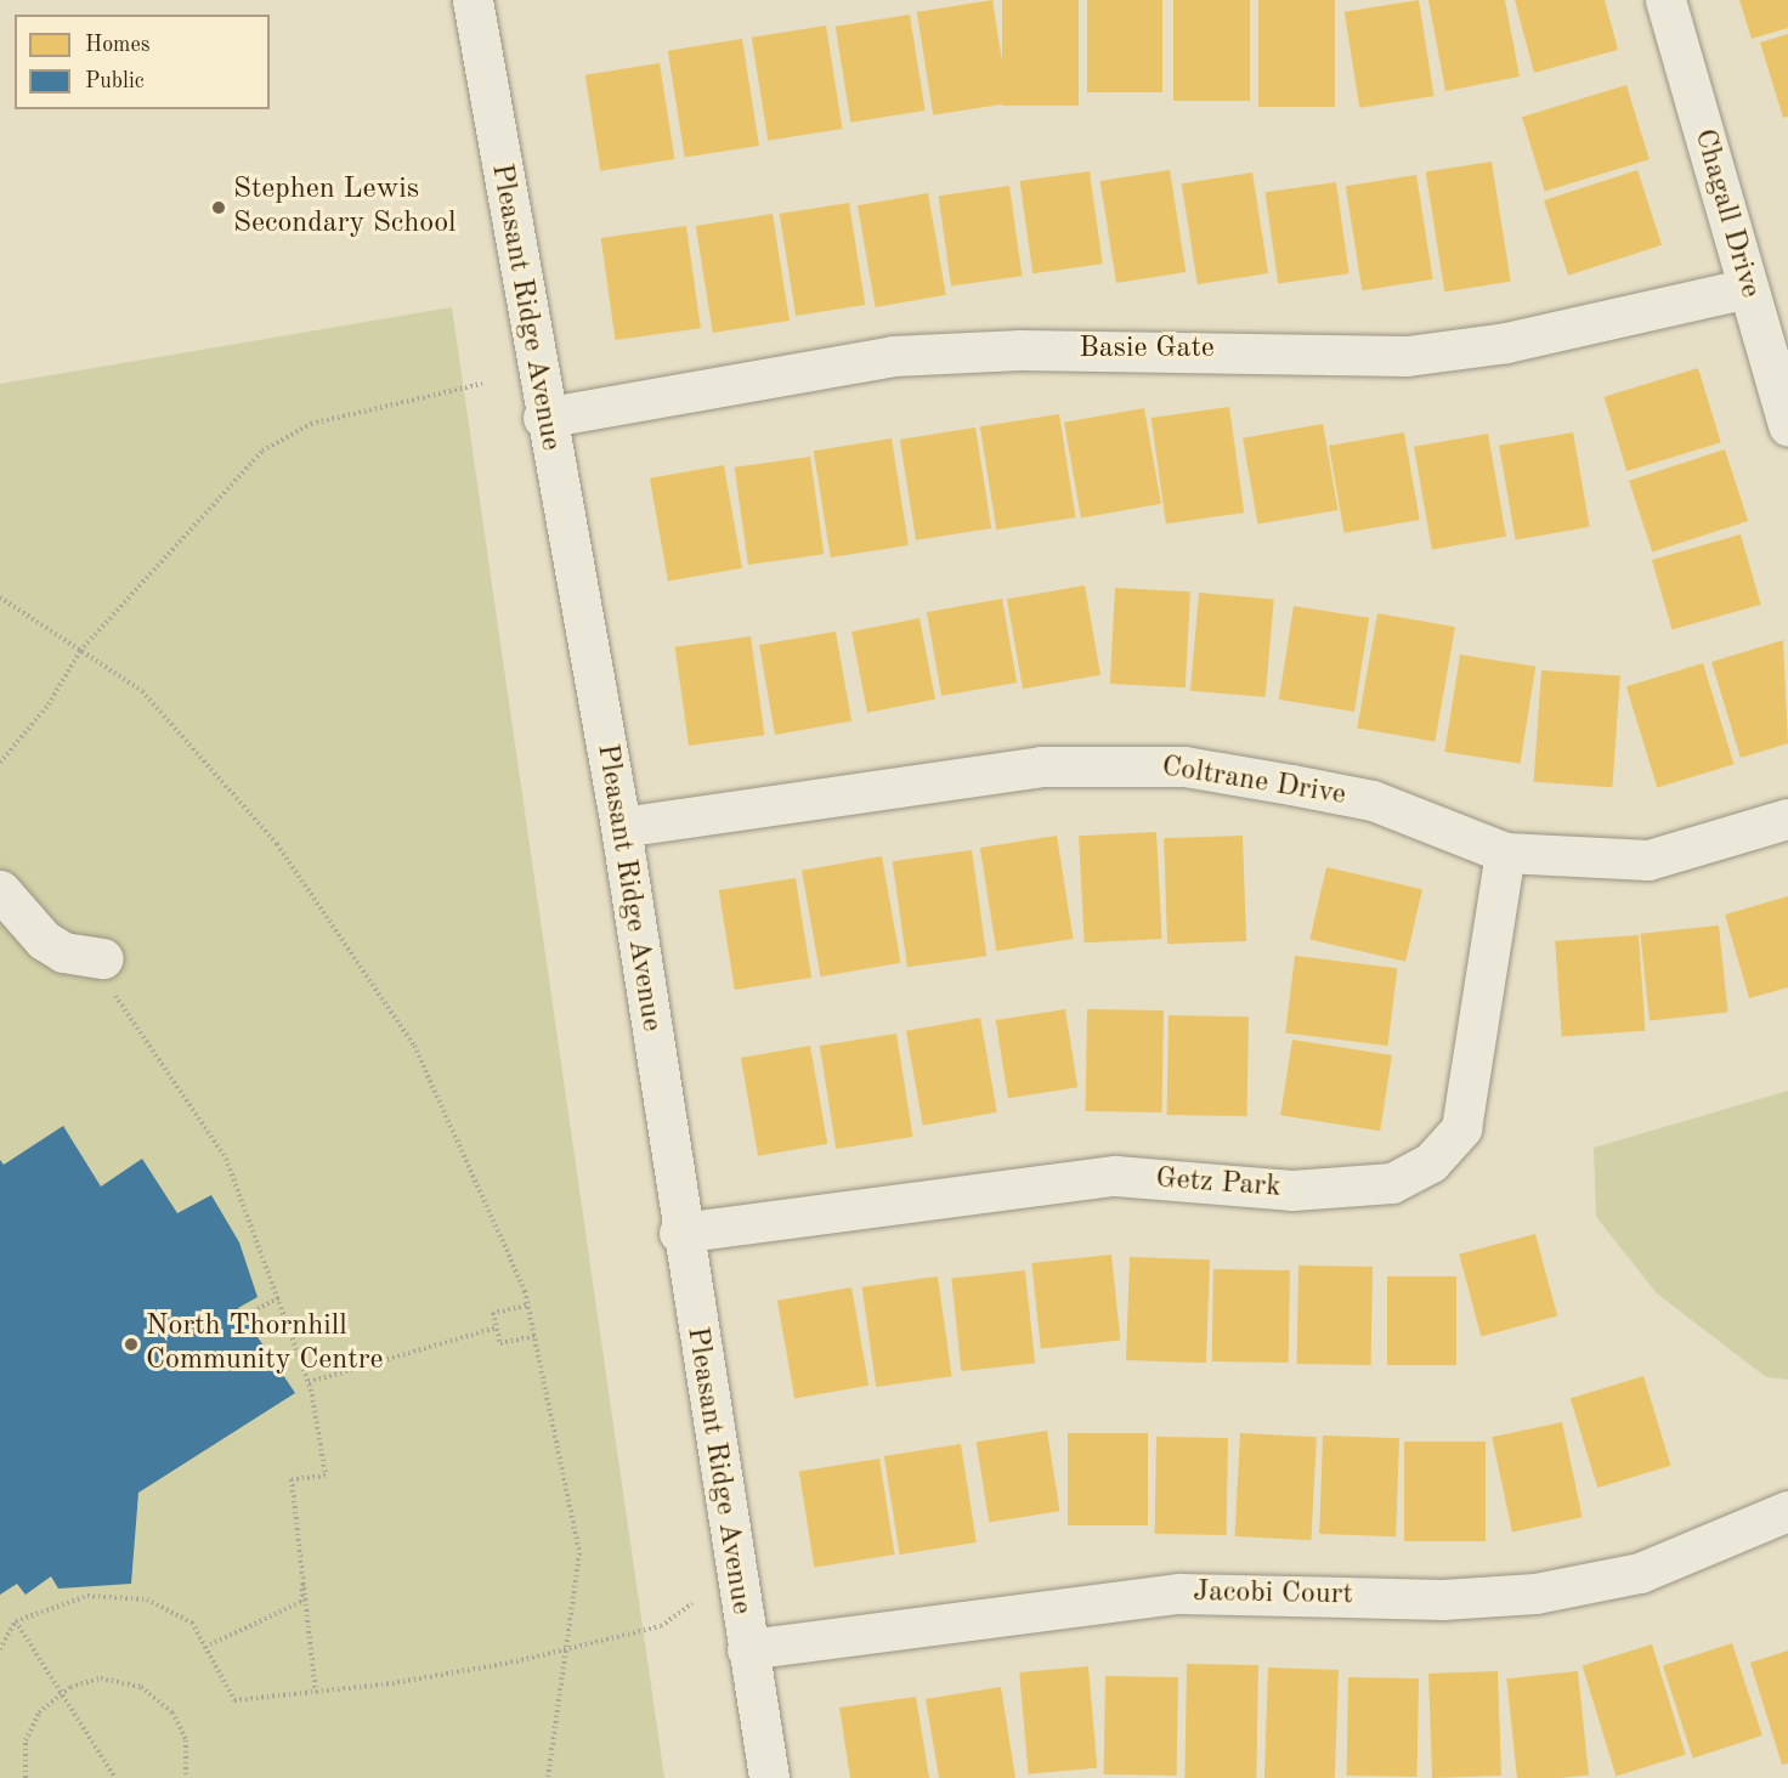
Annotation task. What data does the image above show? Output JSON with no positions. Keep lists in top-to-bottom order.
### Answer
{
  "streets": {
    "street": [
      "Chagall Drive",
      "Pleasant Ridge Avenue",
      "Basie Gate",
      "Coltrane Drive",
      "Getz Park",
      "Jacobi Court"
    ]
  },
  "crossings": [
    ["Chagall Drive", "Basie Gate"],
    ["Pleasant Ridge Avenue", "Basie Gate"],
    ["Pleasant Ridge Avenue", "Coltrane Drive"],
    ["Pleasant Ridge Avenue", "Getz Park"],
    ["Pleasant Ridge Avenue", "Jacobi Court"],
    ["Coltrane Drive", "Getz Park"]
  ],
  "places": ["Stephen Lewis Secondary School", "North Thornhill Community Centre"],
  "legend": ["Homes", "Public"]
}
